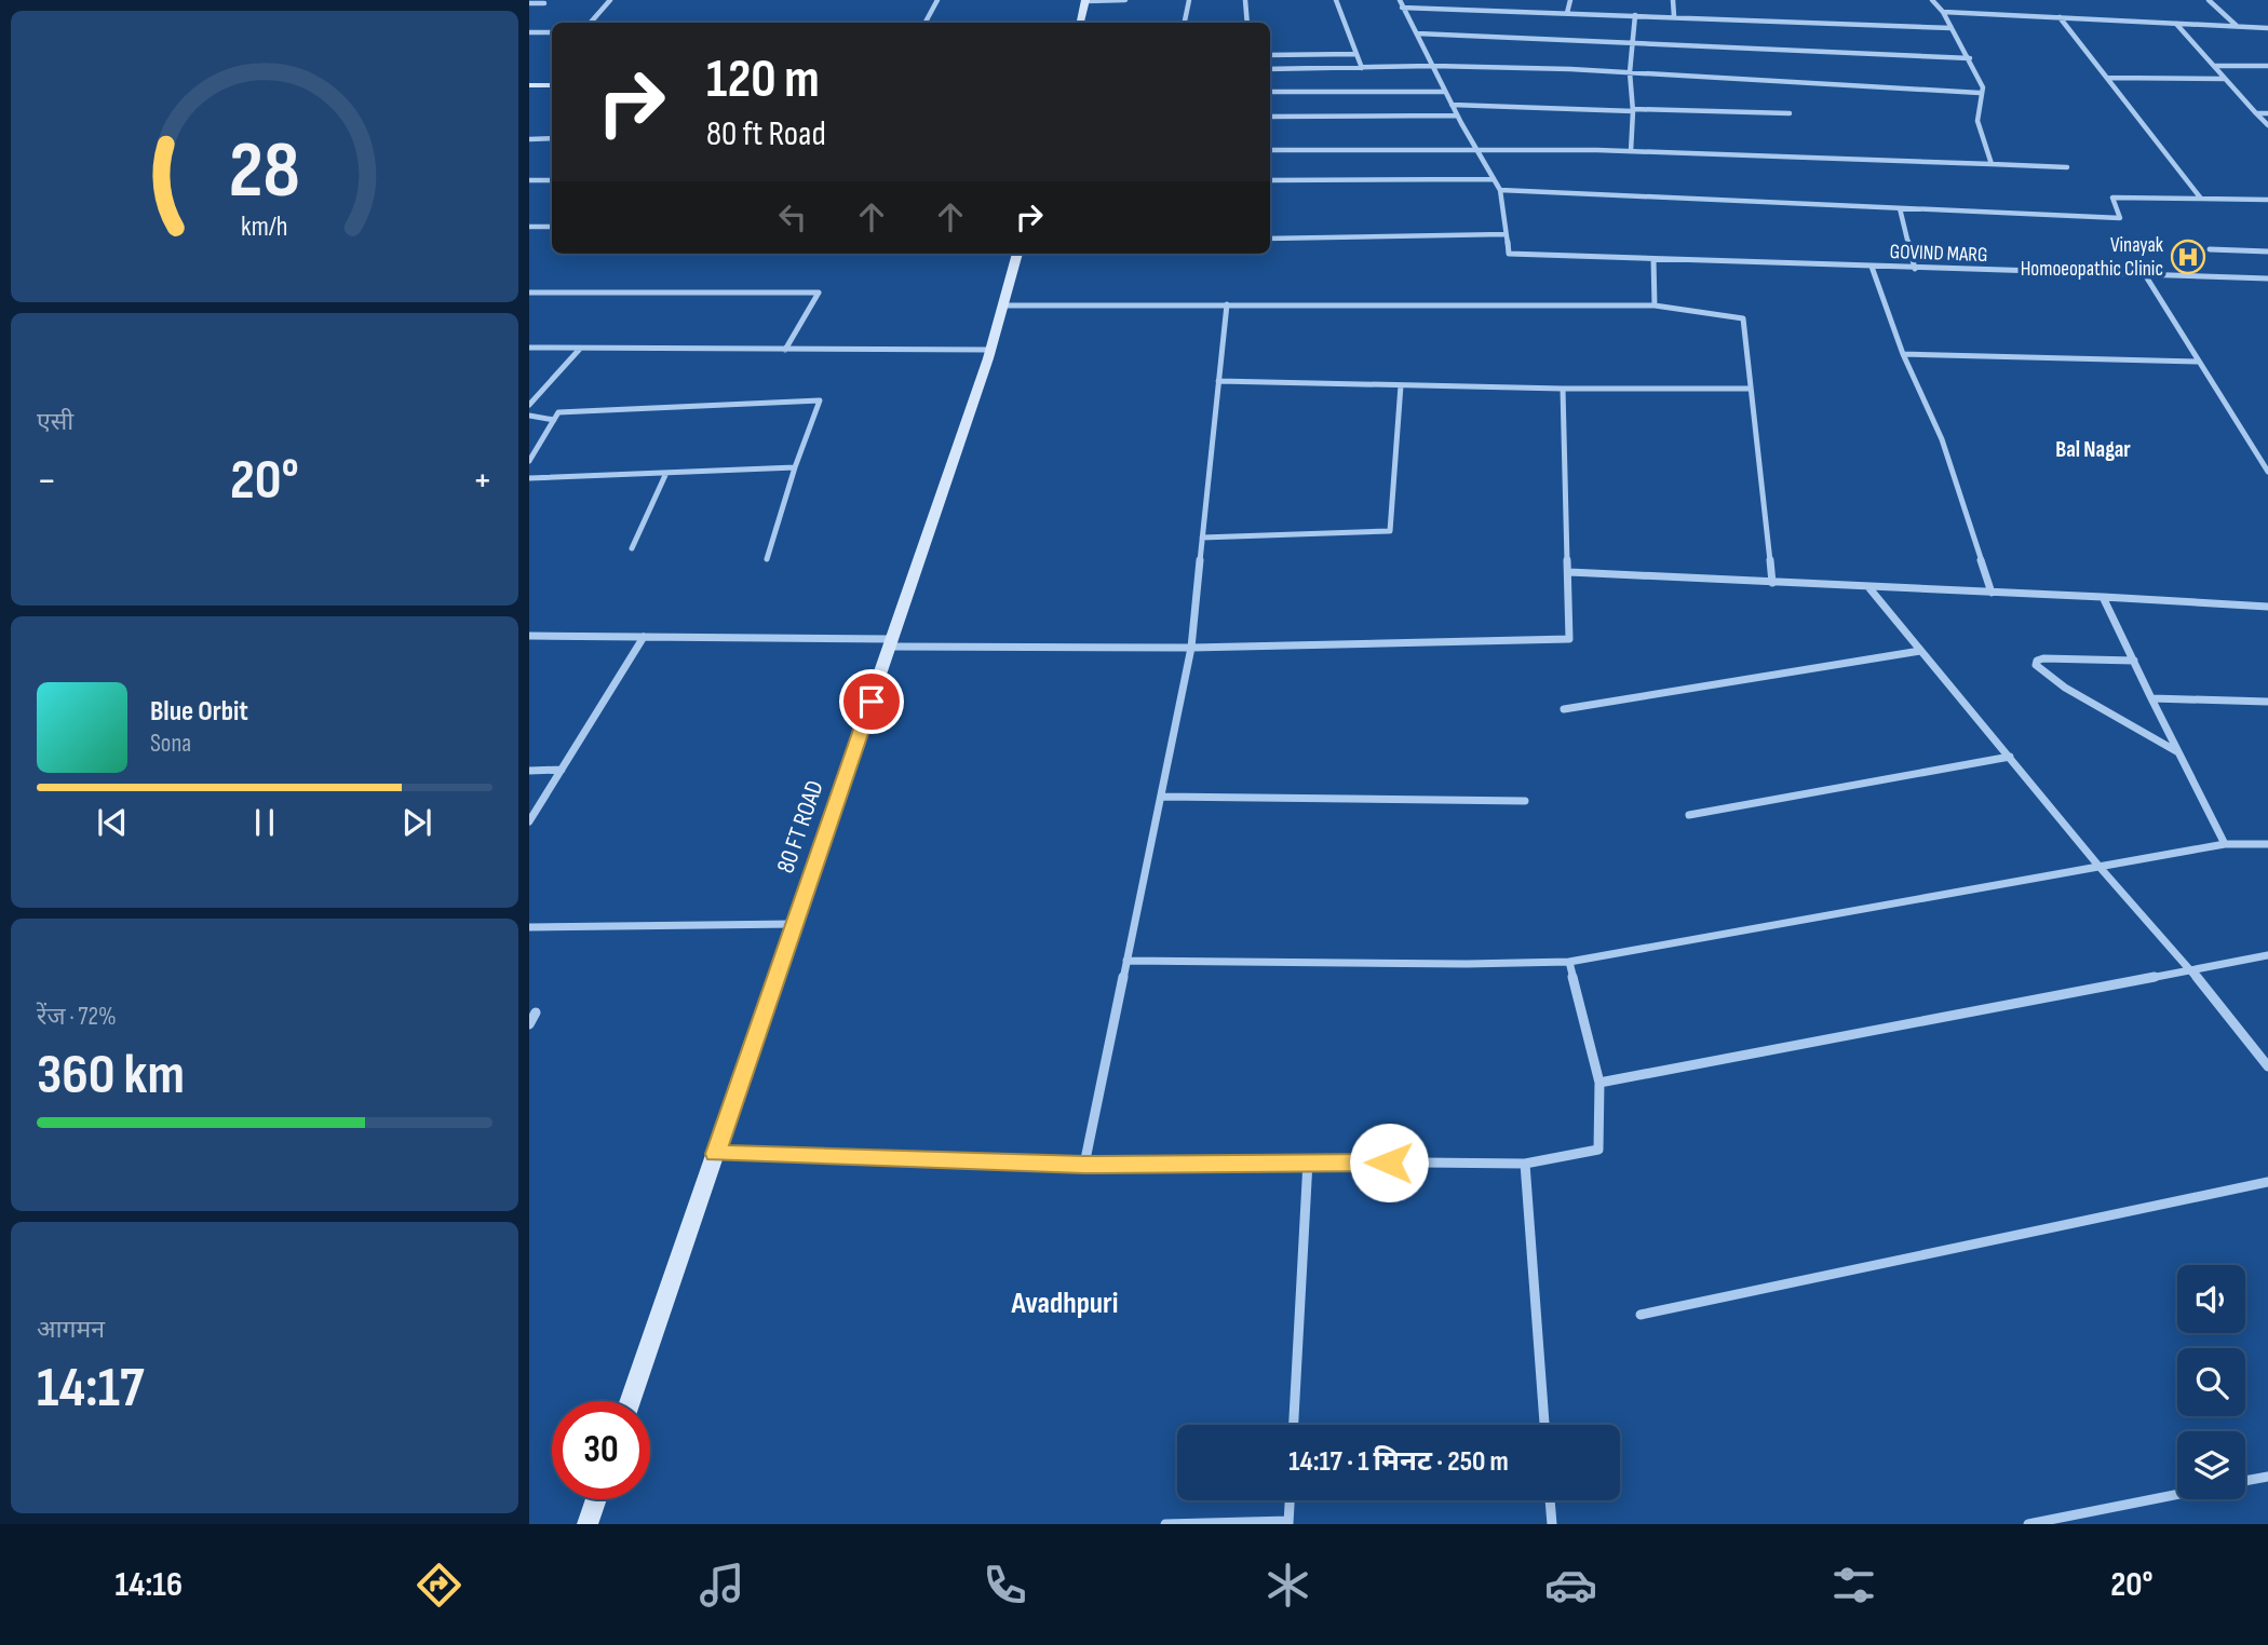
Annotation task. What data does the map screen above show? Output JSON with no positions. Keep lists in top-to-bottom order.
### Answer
{
  "streets": {
    "street": ["GOVIND MARG", "80 FT ROAD"]
  },
  "districts": ["Bal Nagar", "Avadhpuri"],
  "places": {
    "hospital": ["Vinayak Homoeopathic Clinic"]
  },
  "page": {
    "turn": ["120 m", "80 ft Road"],
    "tile": [
      "एसी",
      ["रेंज · 72%", "360 km"],
      ["आगमन", "14:17"]
    ],
    "heat": ["−", "20°", "+"],
    "song": ["Blue Orbit", "Sona"],
    "limit": "30",
    "trip": "14:17 · 1 मिनट · 250 m",
    "tabs": ["14:16", "20°"],
    "gauge": ["28", "km/h"]
  }
}
